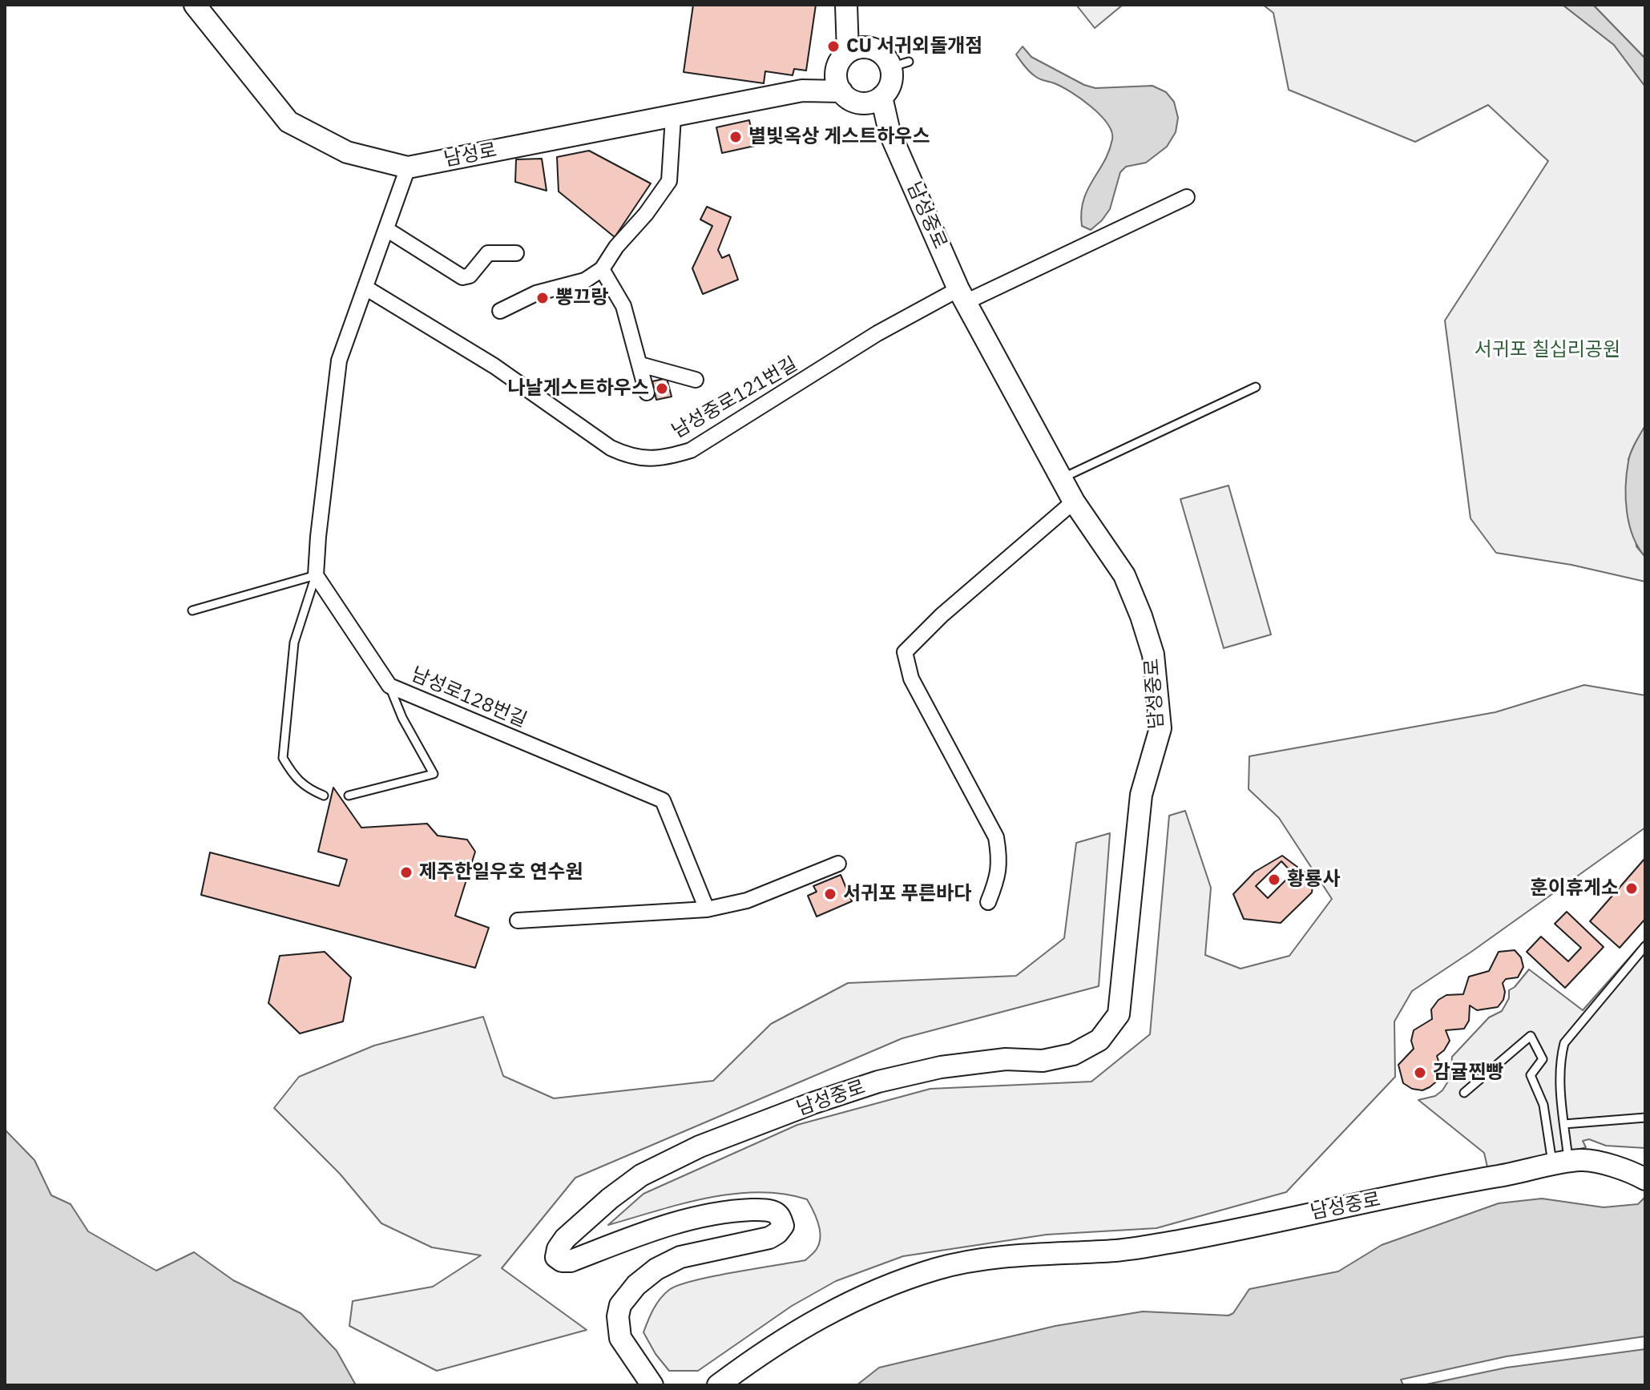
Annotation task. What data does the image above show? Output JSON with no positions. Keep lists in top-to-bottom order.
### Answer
{
  "streets": {
    "street": [
      "남성로",
      "남성중로",
      "남성중로121번길",
      "남성로128번길"
    ]
  },
  "crossings": [
    ["남성로", "남성중로"],
    ["남성중로", "남성중로121번길"]
  ],
  "parks": ["서귀포 칠십리공원"],
  "places": [
    "CU 서귀외돌개점",
    "별빛옥상 게스트하우스",
    "뽕끄랑",
    "나날게스트하우스",
    "제주한일우호 연수원",
    "황룡사",
    "훈이휴게소",
    "서귀포 푸른바다",
    "감귤찐빵"
  ]
}
